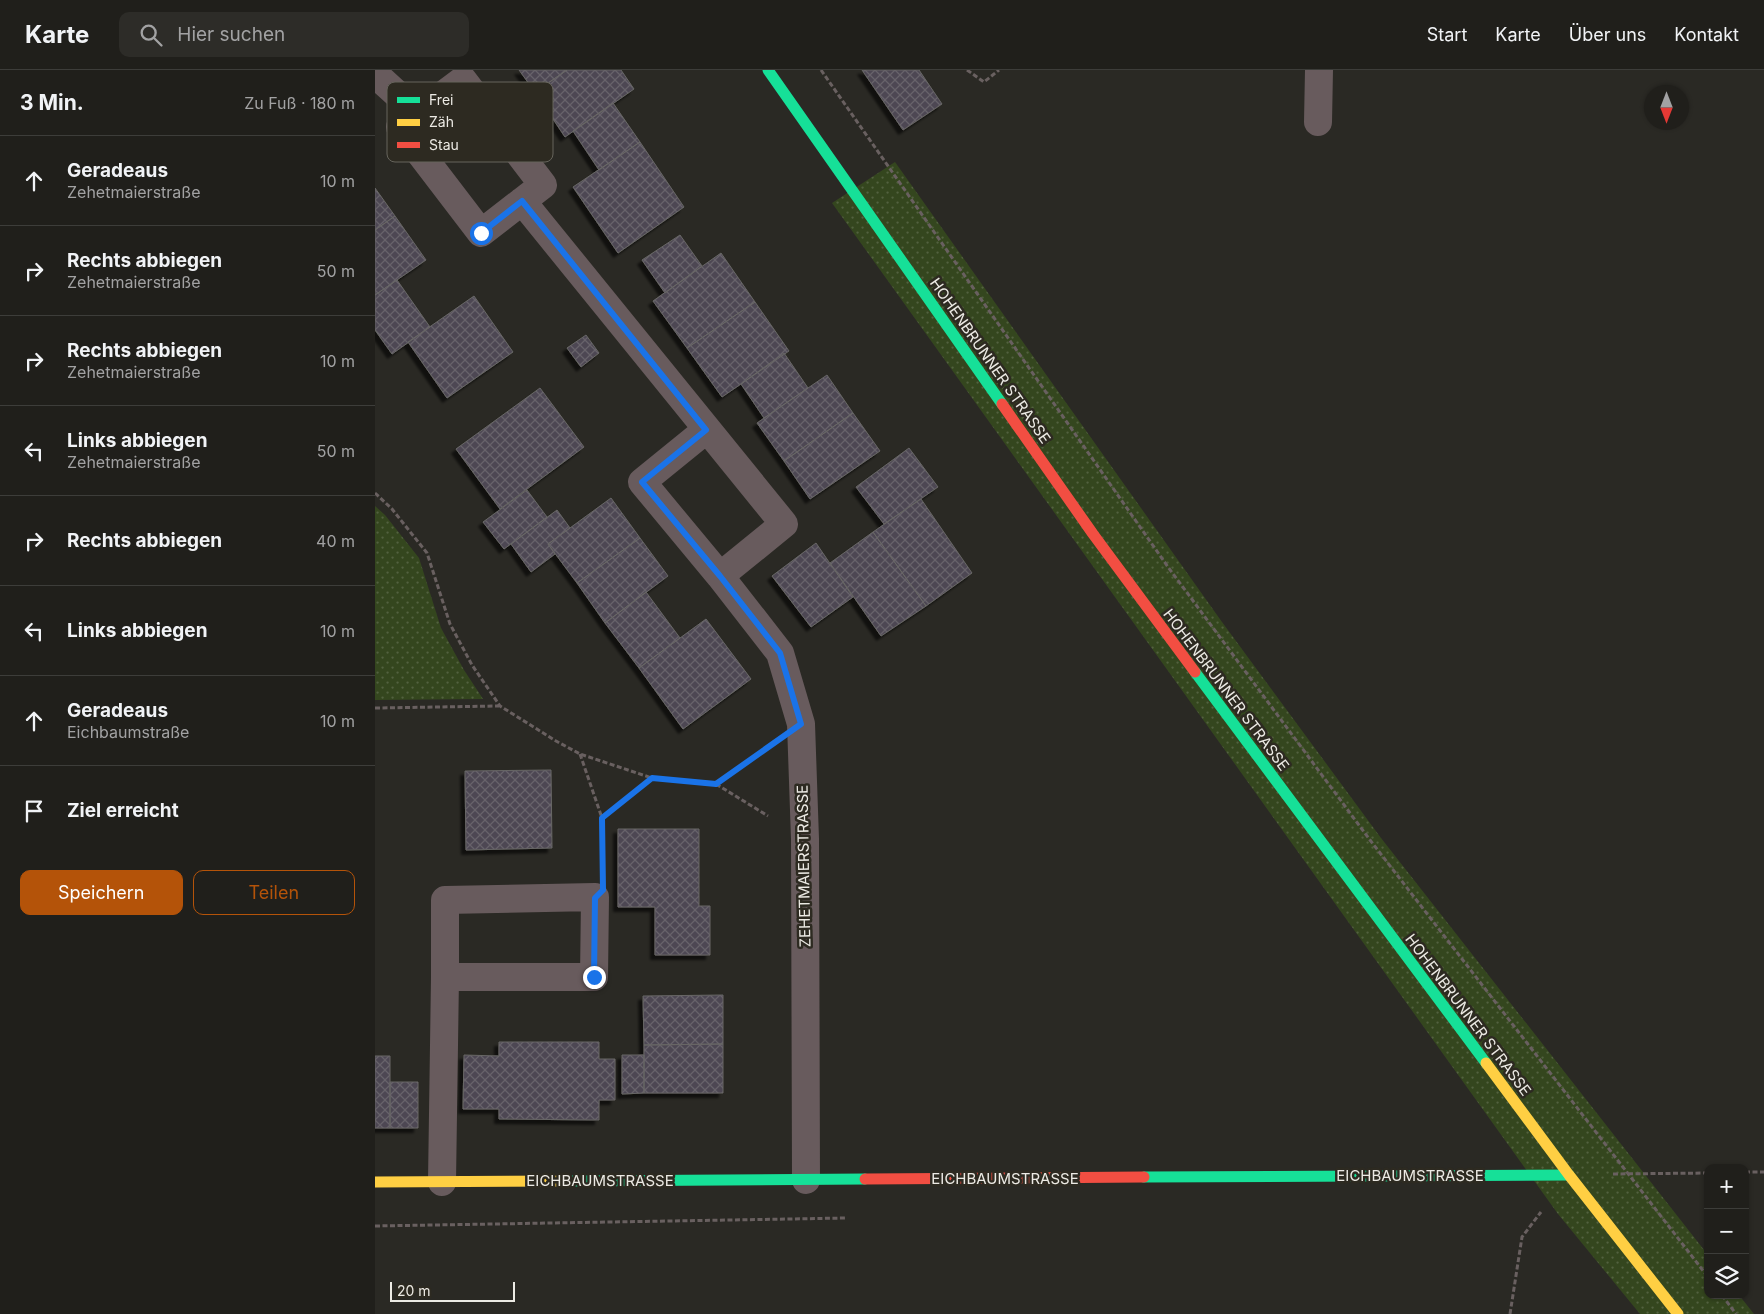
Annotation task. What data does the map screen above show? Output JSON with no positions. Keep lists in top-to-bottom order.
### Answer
{
  "streets": {
    "street": ["HOHENBRUNNER STRASSE", "ZEHETMAIERSTRASSE", "EICHBAUMSTRASSE"]
  },
  "crossings": [
    ["HOHENBRUNNER STRASSE", "EICHBAUMSTRASSE"],
    ["ZEHETMAIERSTRASSE", "EICHBAUMSTRASSE"]
  ],
  "legend": ["Frei", "Zäh", "Stau"],
  "scale_bar": "20 m",
  "north": "bottom",
  "page": {
    "header": "Karte",
    "search": "Hier suchen",
    "nav": [
      "Start",
      "Karte",
      "Über uns",
      "Kontakt"
    ],
    "heading": ["3 Min.", "Zu Fuß · 180 m"],
    "list": [
      ["Geradeaus", "Zehetmaierstraße", "10 m"],
      ["Rechts abbiegen", "Zehetmaierstraße", "50 m"],
      ["Rechts abbiegen", "Zehetmaierstraße", "10 m"],
      ["Links abbiegen", "Zehetmaierstraße", "50 m"],
      ["Rechts abbiegen", "40 m"],
      ["Links abbiegen", "10 m"],
      ["Geradeaus", "Eichbaumstraße", "10 m"],
      "Ziel erreicht"
    ],
    "buttons": ["Speichern", "Teilen"],
    "map_buttons": ["+", "−"],
    "scale": "20 m"
  }
}
